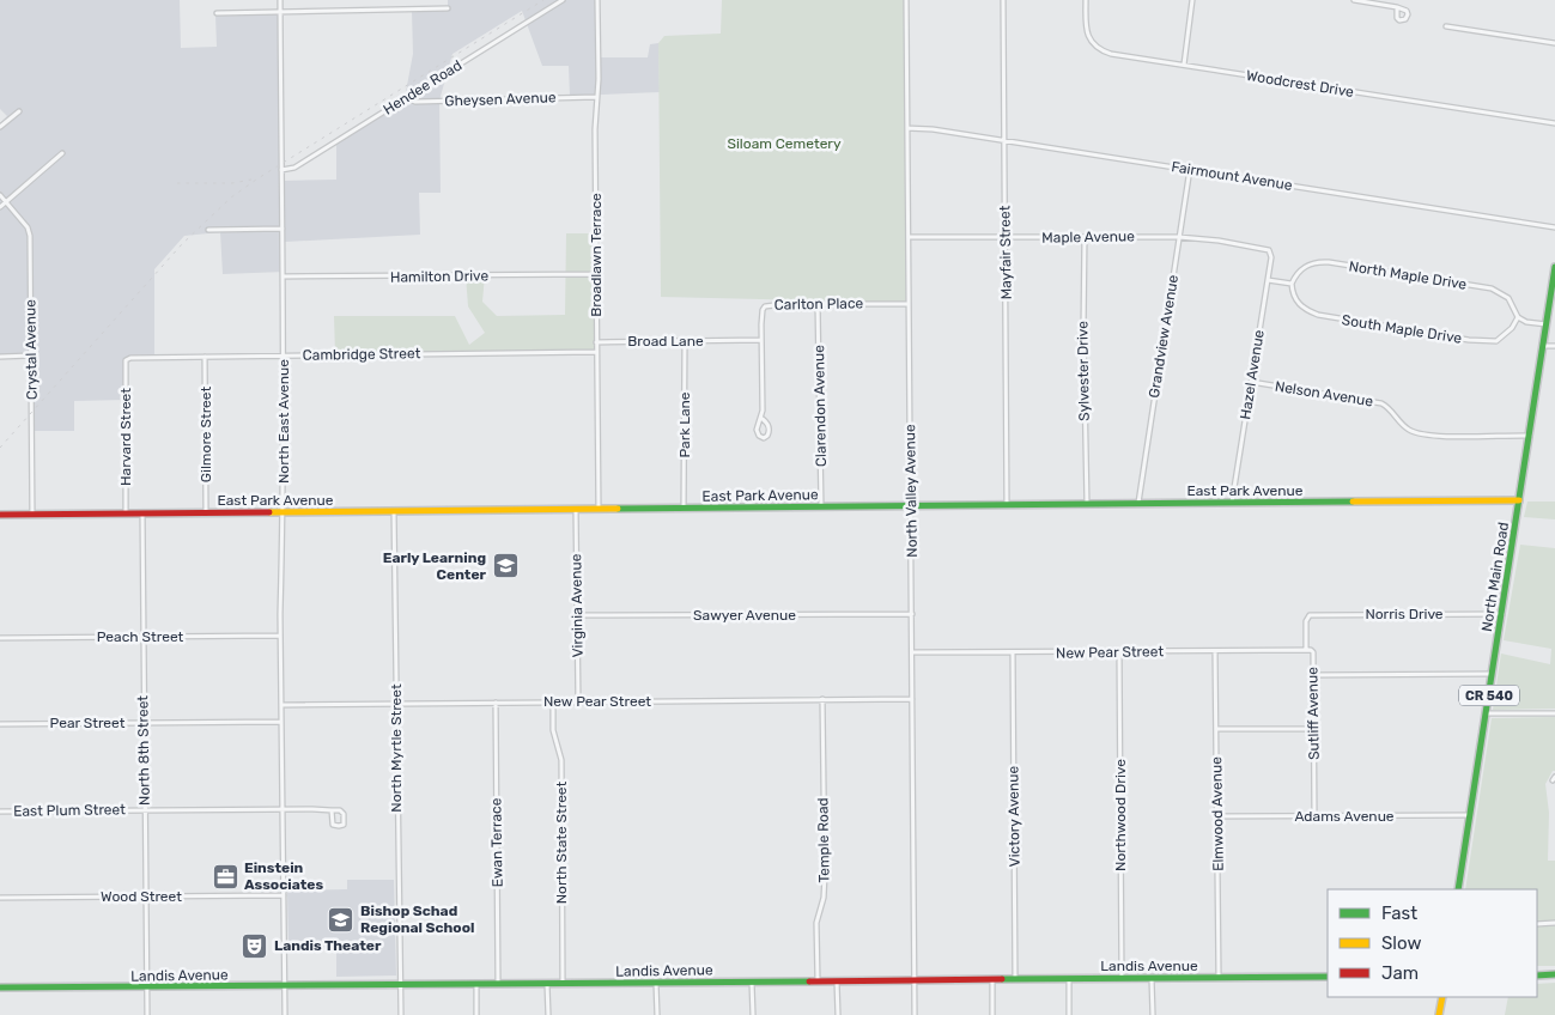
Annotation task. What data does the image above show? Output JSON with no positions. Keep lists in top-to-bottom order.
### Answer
{
  "streets": {
    "main road": [
      "East Park Avenue",
      "North Main Road",
      "CR 540",
      "Landis Avenue"
    ],
    "street": [
      "Woodcrest Drive",
      "Hendee Road",
      "Gheysen Avenue",
      "Fairmount Avenue",
      "Maple Avenue",
      "Mayfair Street",
      "Broadlawn Terrace",
      "North Maple Drive",
      "Hamilton Drive",
      "Carlton Place",
      "South Maple Drive",
      "Grandview Avenue",
      "Broad Lane",
      "Crystal Avenue",
      "Cambridge Street",
      "Sylvester Drive",
      "Hazel Avenue",
      "Nelson Avenue",
      "Clarendon Avenue",
      "North East Avenue",
      "Park Lane",
      "Gilmore Street",
      "Harvard Street",
      "North Valley Avenue",
      "Virginia Avenue",
      "Norris Drive",
      "Sawyer Avenue",
      "Peach Street",
      "New Pear Street",
      "Sutliff Avenue",
      "Pear Street",
      "North Myrtle Street",
      "North 8th Street",
      "East Plum Street",
      "Elmwood Avenue",
      "Northwood Drive",
      "Victory Avenue",
      "Adams Avenue",
      "Temple Road",
      "Ewan Terrace",
      "North State Street",
      "Wood Street"
    ]
  },
  "crossings": [
    ["Hendee Road", "Gheysen Avenue"],
    ["Hendee Road", "North East Avenue"],
    ["Gheysen Avenue", "Broadlawn Terrace"],
    ["Fairmount Avenue", "Mayfair Street"],
    ["Fairmount Avenue", "Grandview Avenue"],
    ["Fairmount Avenue", "North Valley Avenue"],
    ["Maple Avenue", "Mayfair Street"],
    ["Maple Avenue", "Grandview Avenue"],
    ["Maple Avenue", "Sylvester Drive"],
    ["Maple Avenue", "Hazel Avenue"],
    ["Maple Avenue", "North Valley Avenue"],
    ["Mayfair Street", "East Park Avenue"],
    ["Broadlawn Terrace", "Hamilton Drive"],
    ["Broadlawn Terrace", "Broad Lane"],
    ["Broadlawn Terrace", "Cambridge Street"],
    ["Broadlawn Terrace", "East Park Avenue"],
    ["North Maple Drive", "South Maple Drive"],
    ["Hamilton Drive", "North East Avenue"],
    ["Carlton Place", "Broad Lane"],
    ["Carlton Place", "Clarendon Avenue"],
    ["Carlton Place", "North Valley Avenue"],
    ["Grandview Avenue", "East Park Avenue"],
    ["Broad Lane", "Park Lane"],
    ["Crystal Avenue", "East Park Avenue"],
    ["Cambridge Street", "North East Avenue"],
    ["Cambridge Street", "Gilmore Street"],
    ["Cambridge Street", "Harvard Street"],
    ["Sylvester Drive", "East Park Avenue"],
    ["Hazel Avenue", "Nelson Avenue"],
    ["Hazel Avenue", "East Park Avenue"],
    ["Nelson Avenue", "North Main Road"],
    ["Clarendon Avenue", "East Park Avenue"],
    ["North East Avenue", "East Park Avenue"],
    ["North East Avenue", "Peach Street"],
    ["North East Avenue", "New Pear Street"],
    ["North East Avenue", "Pear Street"],
    ["North East Avenue", "East Plum Street"],
    ["North East Avenue", "Wood Street"],
    ["North East Avenue", "Landis Avenue"],
    ["Park Lane", "East Park Avenue"],
    ["Gilmore Street", "East Park Avenue"],
    ["Harvard Street", "East Park Avenue"],
    ["North Valley Avenue", "East Park Avenue"],
    ["North Valley Avenue", "Sawyer Avenue"],
    ["North Valley Avenue", "New Pear Street"],
    ["North Valley Avenue", "Landis Avenue"],
    ["East Park Avenue", "North Main Road"],
    ["East Park Avenue", "Virginia Avenue"],
    ["East Park Avenue", "North Myrtle Street"],
    ["East Park Avenue", "North 8th Street"],
    ["North Main Road", "Norris Drive"],
    ["North Main Road", "Adams Avenue"],
    ["Virginia Avenue", "Sawyer Avenue"],
    ["Virginia Avenue", "New Pear Street"],
    ["Norris Drive", "Sutliff Avenue"],
    ["Peach Street", "North 8th Street"],
    ["New Pear Street", "Sutliff Avenue"],
    ["New Pear Street", "North Myrtle Street"],
    ["New Pear Street", "Elmwood Avenue"],
    ["New Pear Street", "Northwood Drive"],
    ["New Pear Street", "Victory Avenue"],
    ["New Pear Street", "Temple Road"],
    ["New Pear Street", "Ewan Terrace"],
    ["New Pear Street", "North State Street"],
    ["Sutliff Avenue", "Adams Avenue"],
    ["Pear Street", "North 8th Street"],
    ["North Myrtle Street", "Landis Avenue"],
    ["North 8th Street", "East Plum Street"],
    ["North 8th Street", "Wood Street"],
    ["North 8th Street", "Landis Avenue"],
    ["Elmwood Avenue", "Adams Avenue"],
    ["Elmwood Avenue", "Landis Avenue"],
    ["Northwood Drive", "Landis Avenue"],
    ["Victory Avenue", "Landis Avenue"],
    ["Temple Road", "Landis Avenue"],
    ["Ewan Terrace", "Landis Avenue"],
    ["North State Street", "Landis Avenue"]
  ],
  "parks": ["Siloam Cemetery"],
  "places": {
    "school or university": ["Early Learning Center", "Bishop Schad Regional School"],
    "office": ["Einstein Associates"],
    "theatre": ["Landis Theater"]
  },
  "legend": ["Fast", "Slow", "Jam"]
}
